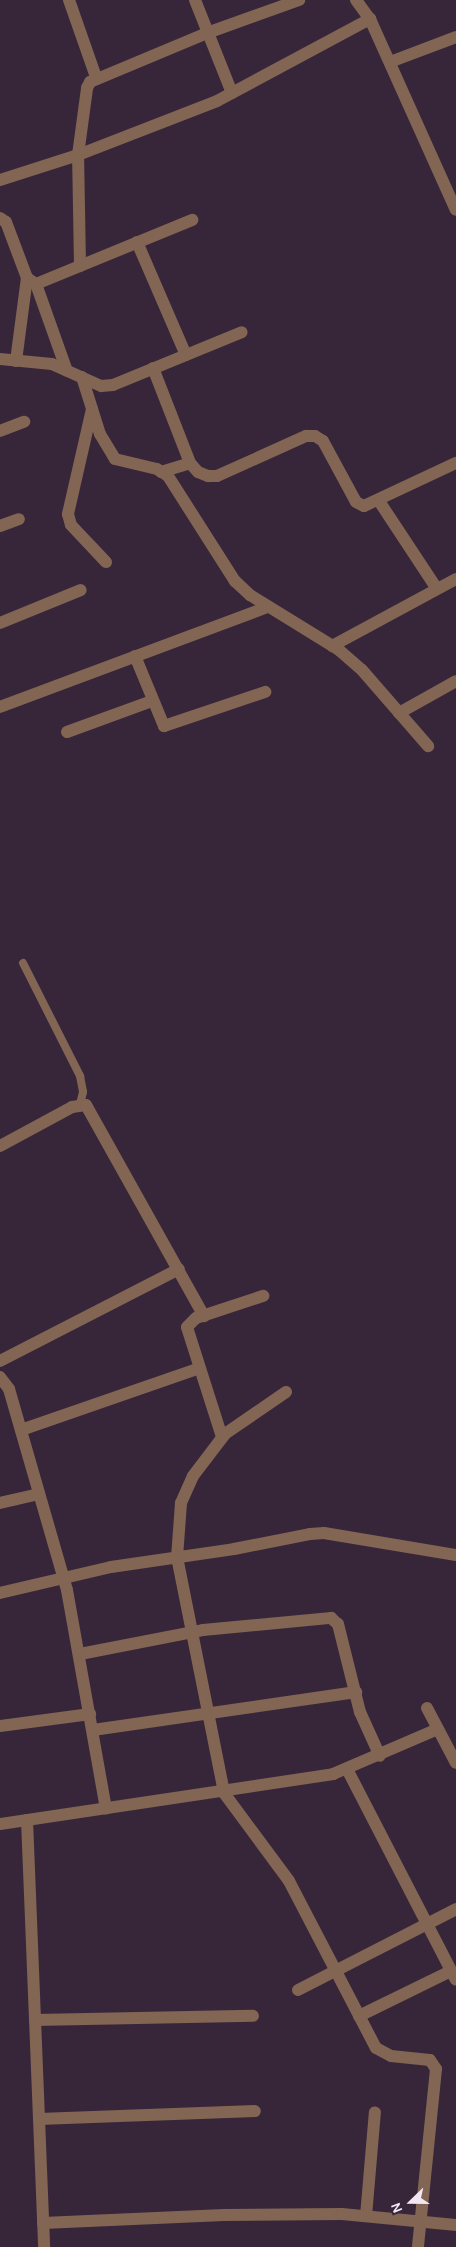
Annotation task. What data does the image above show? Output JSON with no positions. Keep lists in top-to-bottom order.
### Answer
{
  "north": "left"
}
